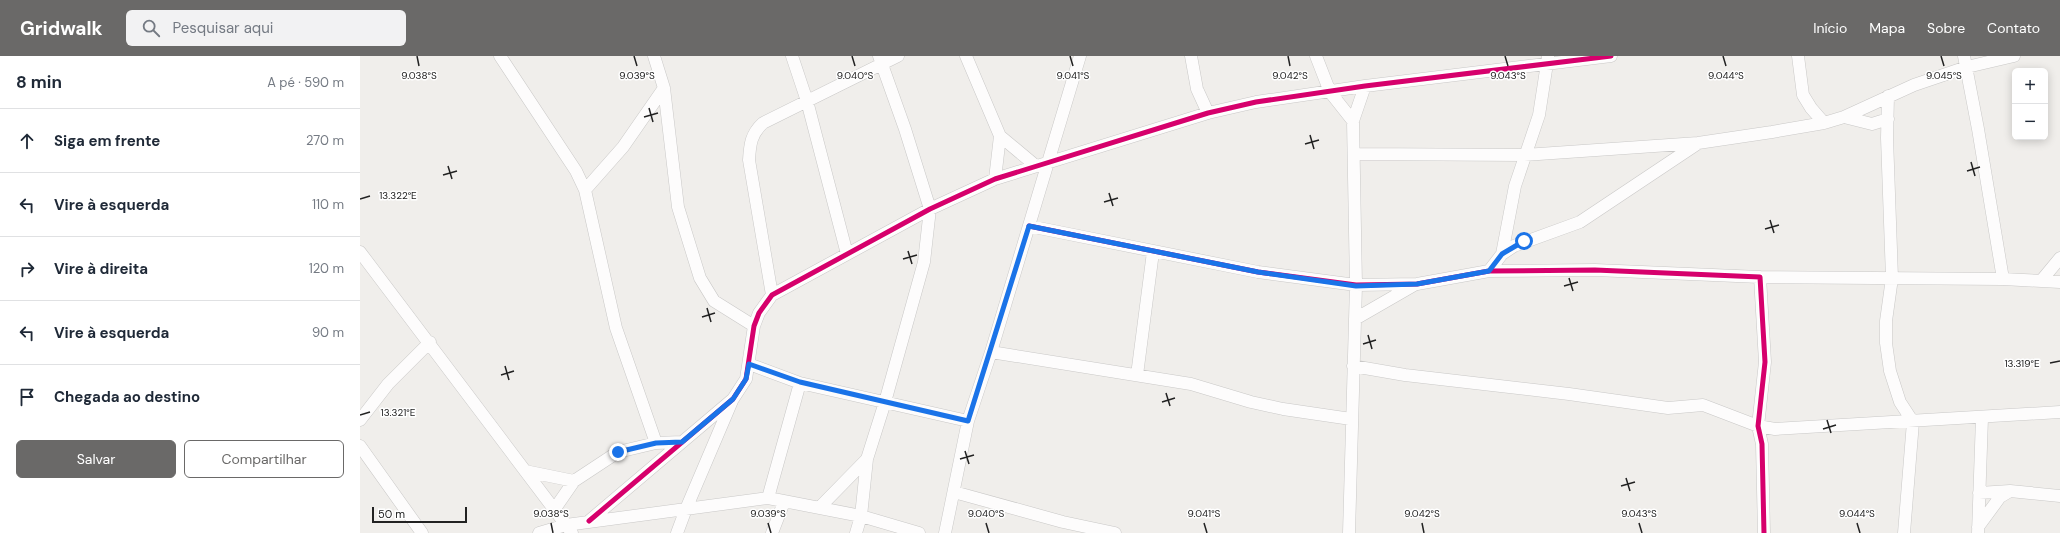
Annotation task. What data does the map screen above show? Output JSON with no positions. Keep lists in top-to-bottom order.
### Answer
{
  "scale_bar": "50 m",
  "page": {
    "header": "Gridwalk",
    "search": "Pesquisar aqui",
    "nav": [
      "Início",
      "Mapa",
      "Sobre",
      "Contato"
    ],
    "heading": ["8 min", "A pé · 590 m"],
    "map_buttons": ["+", "−"],
    "list": [
      ["Siga em frente", "270 m"],
      ["Vire à esquerda", "110 m"],
      ["Vire à direita", "120 m"],
      ["Vire à esquerda", "90 m"],
      "Chegada ao destino"
    ],
    "buttons": ["Salvar", "Compartilhar"],
    "scale": "50 m"
  },
  "coordinates": [
    "9.038°S",
    "9.039°S",
    "9.040°S",
    "9.041°S",
    "9.042°S",
    "9.043°S",
    "9.044°S",
    "9.045°S",
    "13.322°E",
    "13.319°E",
    "13.321°E"
  ]
}
